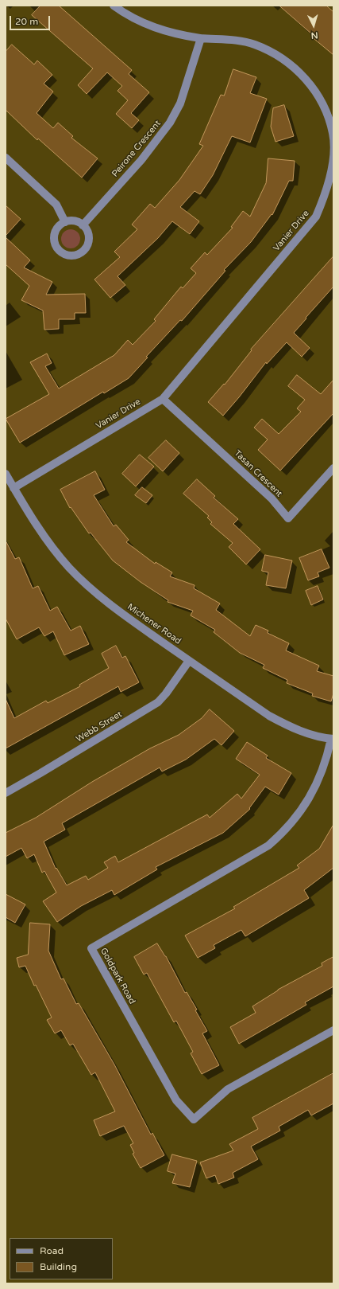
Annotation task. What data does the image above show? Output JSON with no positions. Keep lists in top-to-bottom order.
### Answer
{
  "streets": {
    "street": [
      "Peirone Crescent",
      "Vanier Drive",
      "Tasan Crescent",
      "Michener Road",
      "Webb Street",
      "Goldpark Road"
    ]
  },
  "crossings": [
    ["Peirone Crescent", "Vanier Drive"],
    ["Vanier Drive", "Tasan Crescent"],
    ["Vanier Drive", "Michener Road"],
    ["Michener Road", "Webb Street"],
    ["Michener Road", "Goldpark Road"]
  ],
  "legend": ["Road", "Building"],
  "scale_bar": "20 m",
  "north": "bottom"
}
